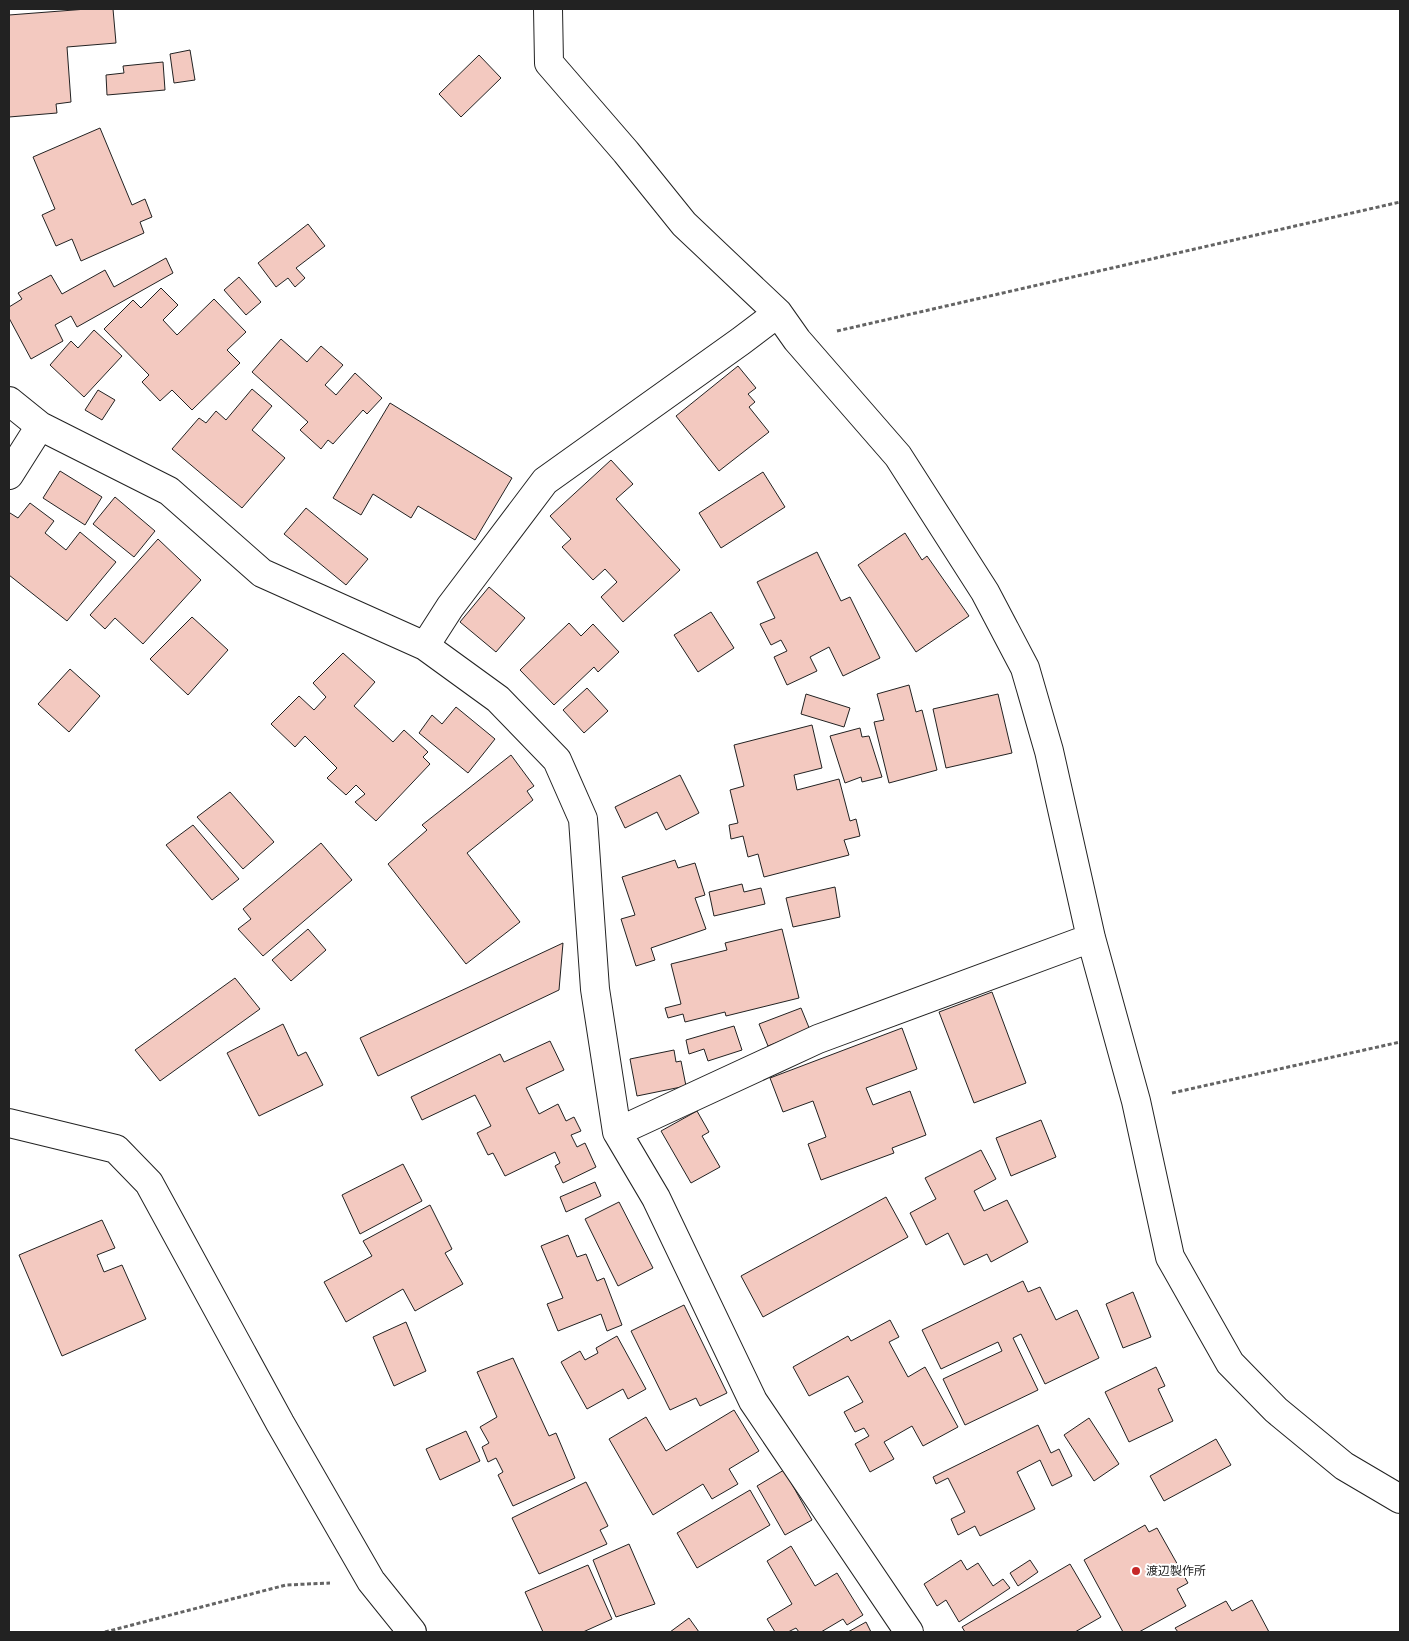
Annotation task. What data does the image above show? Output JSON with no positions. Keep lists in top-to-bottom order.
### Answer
{
  "places": ["渡辺製作所"]
}
